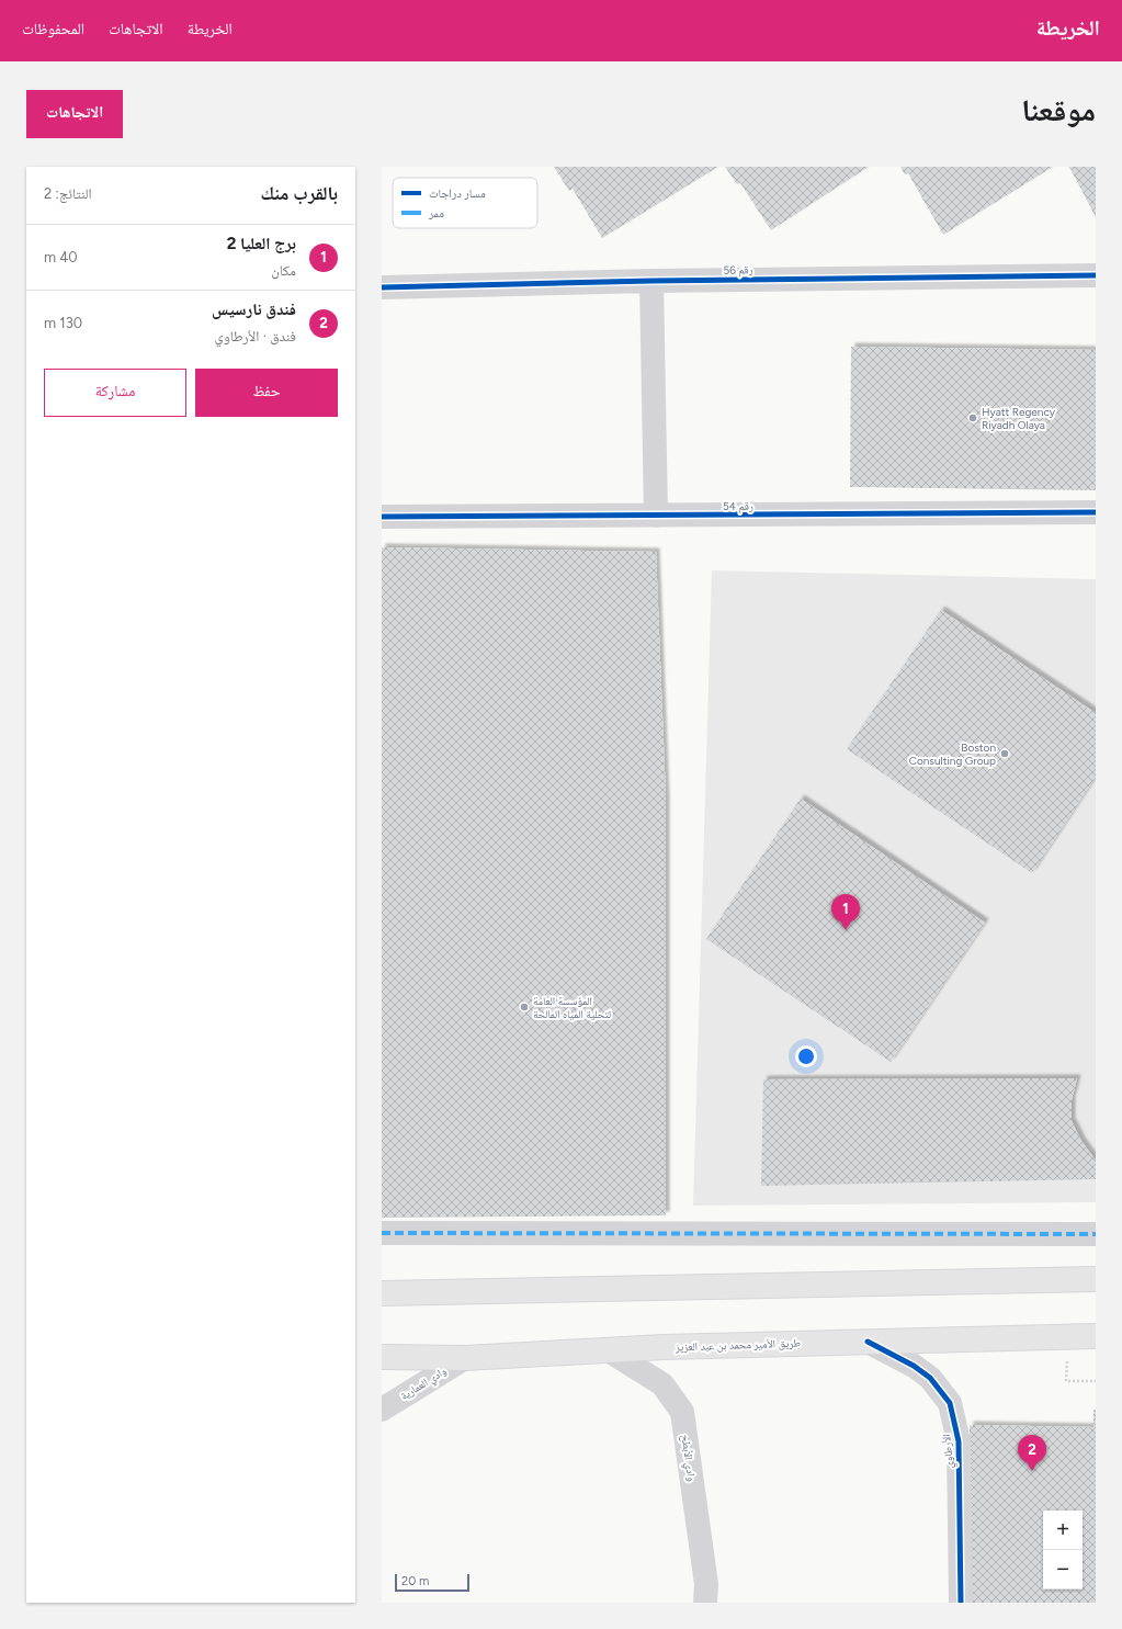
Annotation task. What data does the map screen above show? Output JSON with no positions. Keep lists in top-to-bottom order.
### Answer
{
  "streets": {
    "main road": ["طريق الأمير محمد بن عبد العزيز"],
    "street": [
      "رقم 56",
      "رقم 54",
      "وادي العمارية",
      "الأرطاوي",
      "وادي الأبطح"
    ]
  },
  "crossings": [
    ["طريق الأمير محمد بن عبد العزيز", "وادي العمارية"],
    ["طريق الأمير محمد بن عبد العزيز", "الأرطاوي"],
    ["طريق الأمير محمد بن عبد العزيز", "وادي الأبطح"]
  ],
  "places": ["Hyatt Regency Riyadh Olaya", "Boston Consulting Group", "المؤسسة العامة لتحلية المياه المالحة"],
  "legend": ["مسار دراجات", "ممر"],
  "scale_bar": "20 m",
  "page": {
    "header": "الخريطة",
    "nav": ["الخريطة", "الاتجاهات", "المحفوظات"],
    "title": "موقعنا",
    "buttons": [
      "الاتجاهات",
      ["حفظ", "مشاركة"]
    ],
    "heading": ["بالقرب منك", "النتائج: 2"],
    "list": [
      {
        "mark": "1",
        "name": "برج العليا 2",
        "note": "مكان",
        "value": "40 m"
      },
      {
        "mark": "2",
        "name": "فندق نارسيس",
        "note": "فندق · الأرطاوي",
        "value": "130 m"
      }
    ],
    "pins": ["1", "2"],
    "map_buttons": ["+", "−"],
    "scale": "20 m"
  }
}
